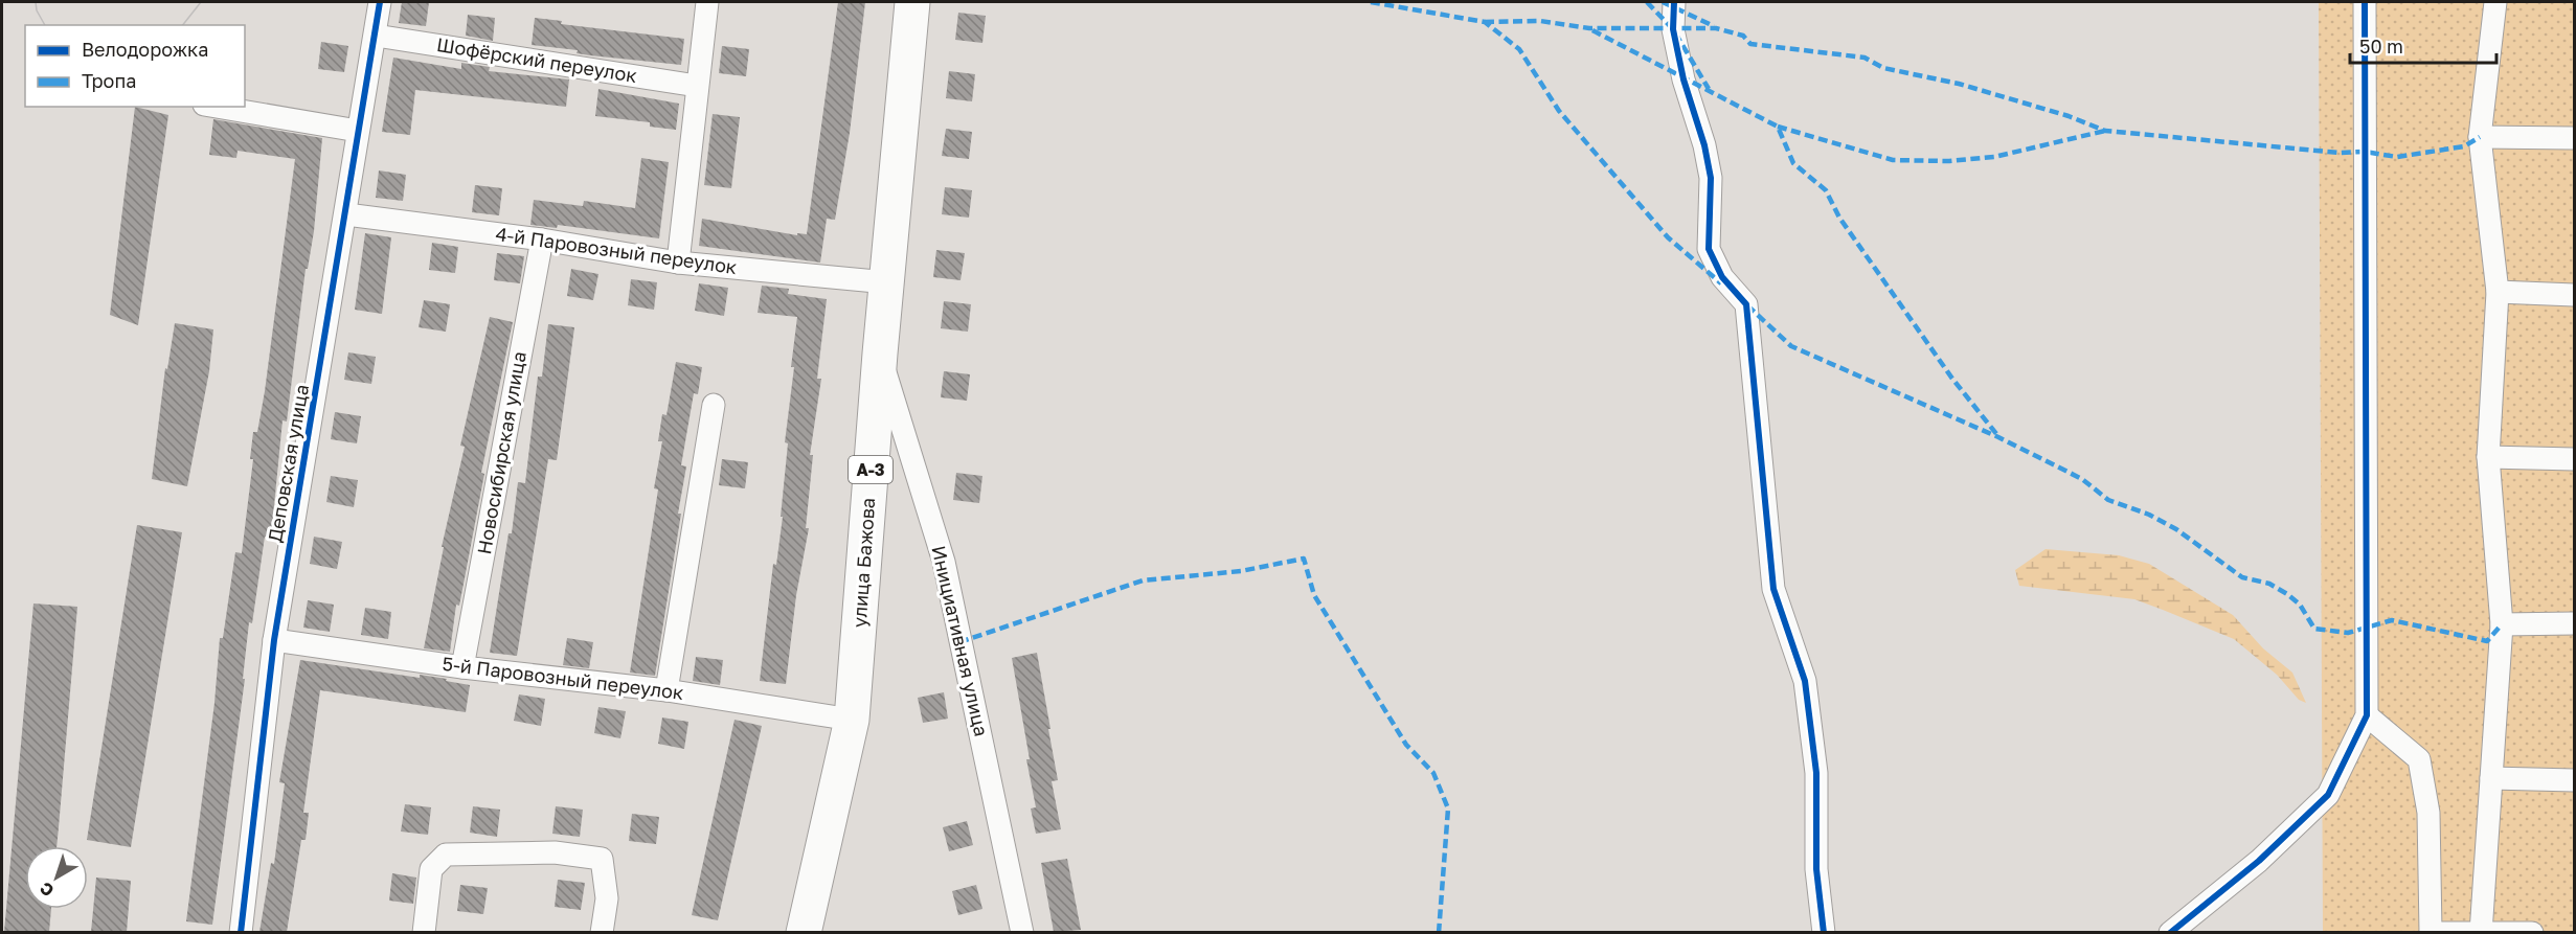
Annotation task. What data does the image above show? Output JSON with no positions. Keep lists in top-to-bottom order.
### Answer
{
  "streets": {
    "highway": ["A-3", "улица Бажова"],
    "street": [
      "Шофёрский переулок",
      "4-й Паровозный переулок",
      "Новосибирская улица",
      "Деповская улица",
      "Инициативная улица",
      "5-й Паровозный переулок"
    ]
  },
  "crossings": [
    ["Шофёрский переулок", "Деповская улица"],
    ["4-й Паровозный переулок", "Новосибирская улица"],
    ["4-й Паровозный переулок", "Деповская улица"],
    ["4-й Паровозный переулок", "улица Бажова"],
    ["Новосибирская улица", "5-й Паровозный переулок"],
    ["Деповская улица", "5-й Паровозный переулок"],
    ["улица Бажова", "Инициативная улица"],
    ["улица Бажова", "5-й Паровозный переулок"]
  ],
  "legend": ["Велодорожка", "Тропа"],
  "scale_bar": "50 m",
  "north": "bottom left"
}
